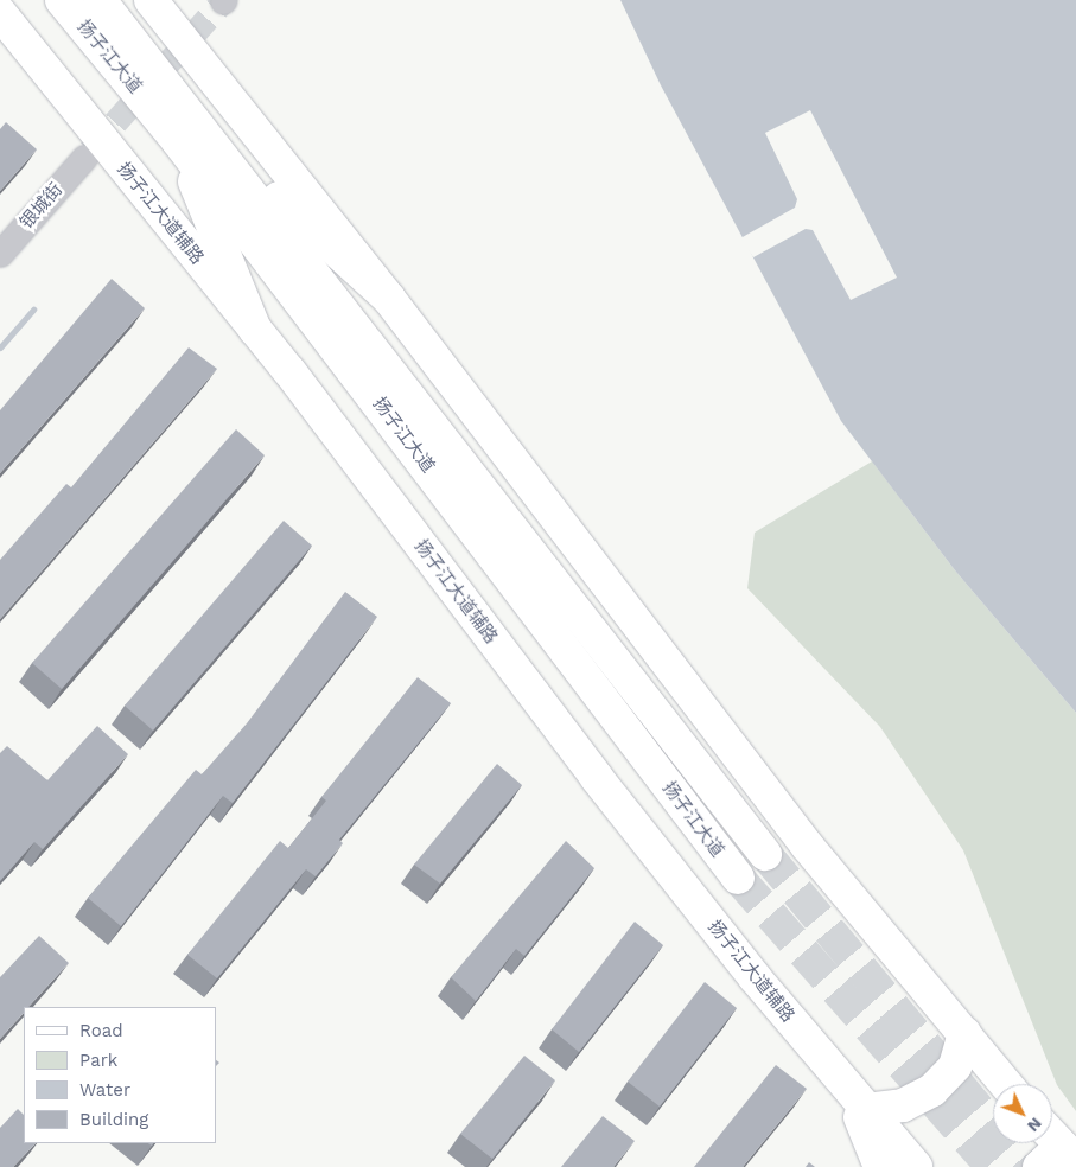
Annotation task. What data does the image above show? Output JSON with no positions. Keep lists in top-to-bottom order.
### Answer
{
  "streets": {
    "main road": ["扬子江大道", "扬子江大道辅路"],
    "street": ["银城街"]
  },
  "legend": [
    "Road",
    "Park",
    "Water",
    "Building"
  ],
  "north": "bottom right"
}
